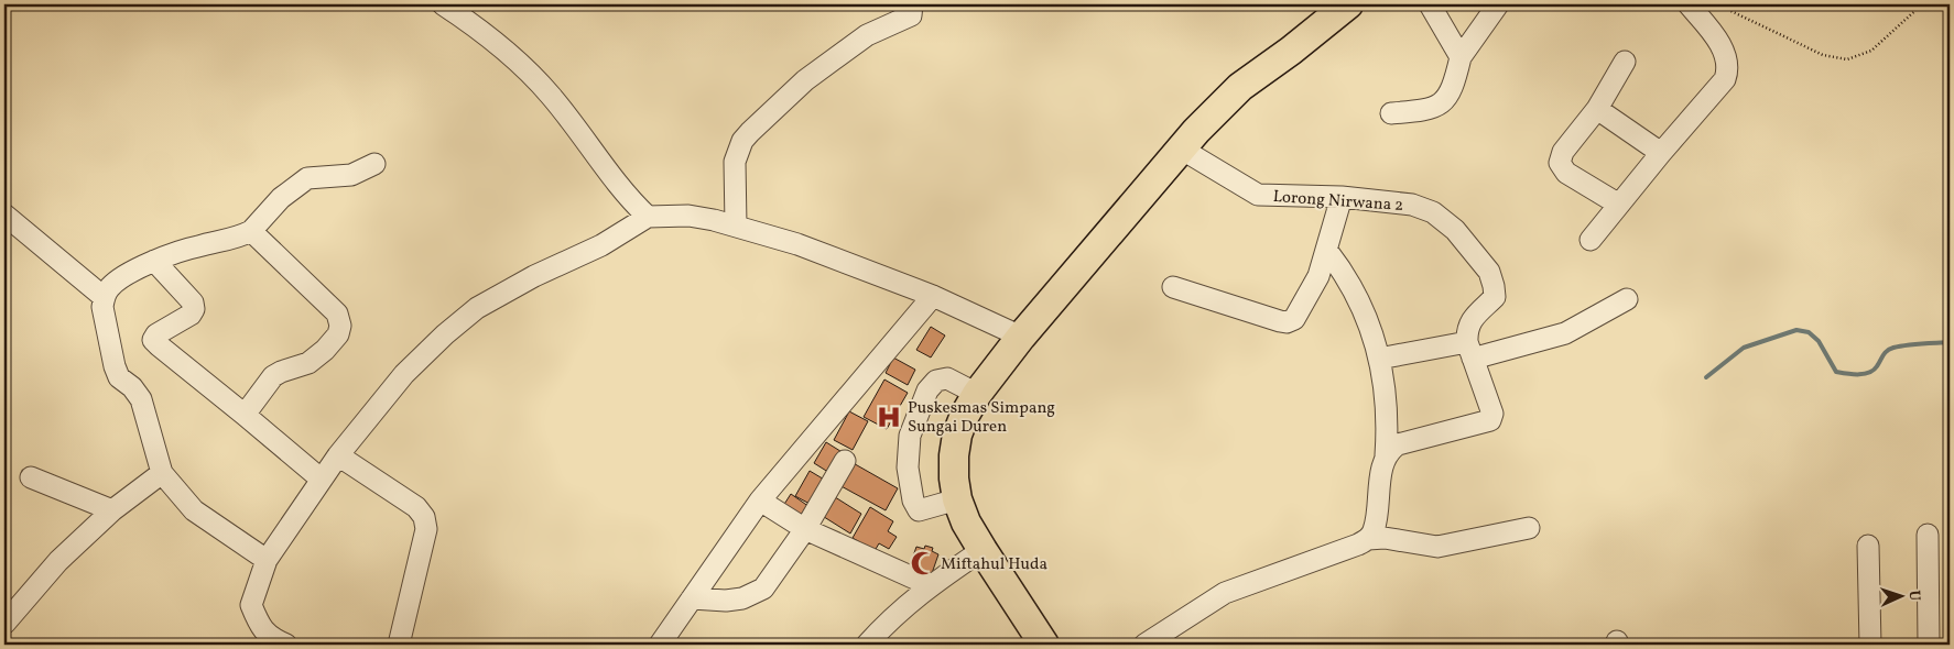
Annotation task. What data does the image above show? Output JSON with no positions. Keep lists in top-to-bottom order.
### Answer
{
  "streets": {
    "street": ["Lorong Nirwana 2"]
  },
  "places": {
    "hospital": ["Puskesmas Simpang Sungai Duren"],
    "mosque": ["Miftahul Huda"]
  },
  "north": "right"
}
